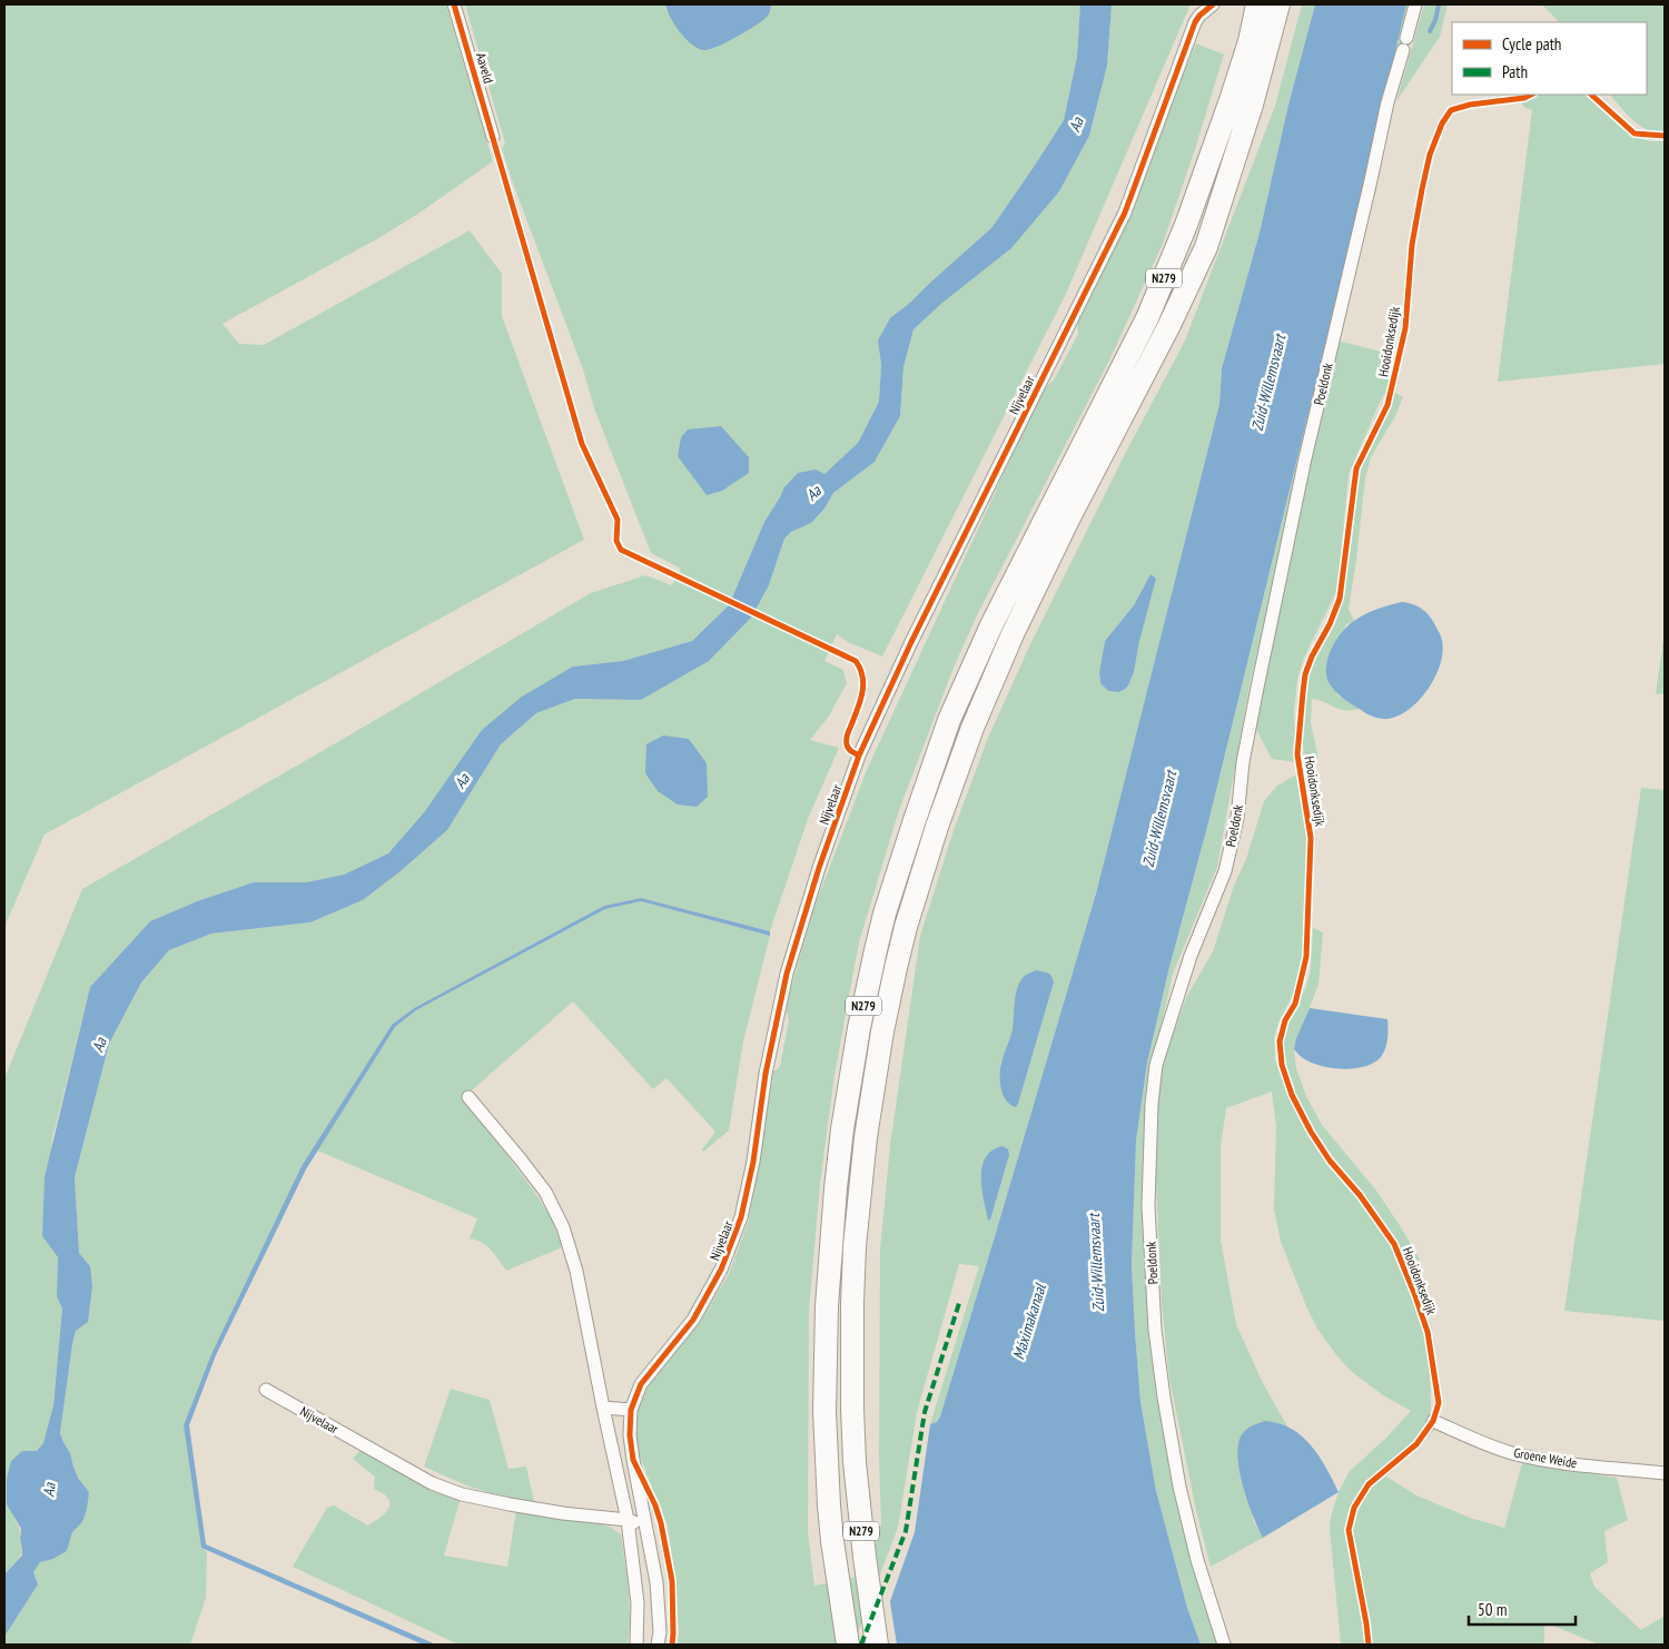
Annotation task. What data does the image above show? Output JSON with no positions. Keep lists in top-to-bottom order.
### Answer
{
  "streets": {
    "highway": ["N279"],
    "street": [
      "Aaveld",
      "Poeldonk",
      "Nijvelaar",
      "Groene Weide"
    ],
    "cycle path": ["Hooidonksedijk"]
  },
  "water": ["Aa", "Zuid-Willemsvaart", "Máximakanaal"],
  "legend": ["Cycle path", "Path"],
  "scale_bar": "50 m"
}
